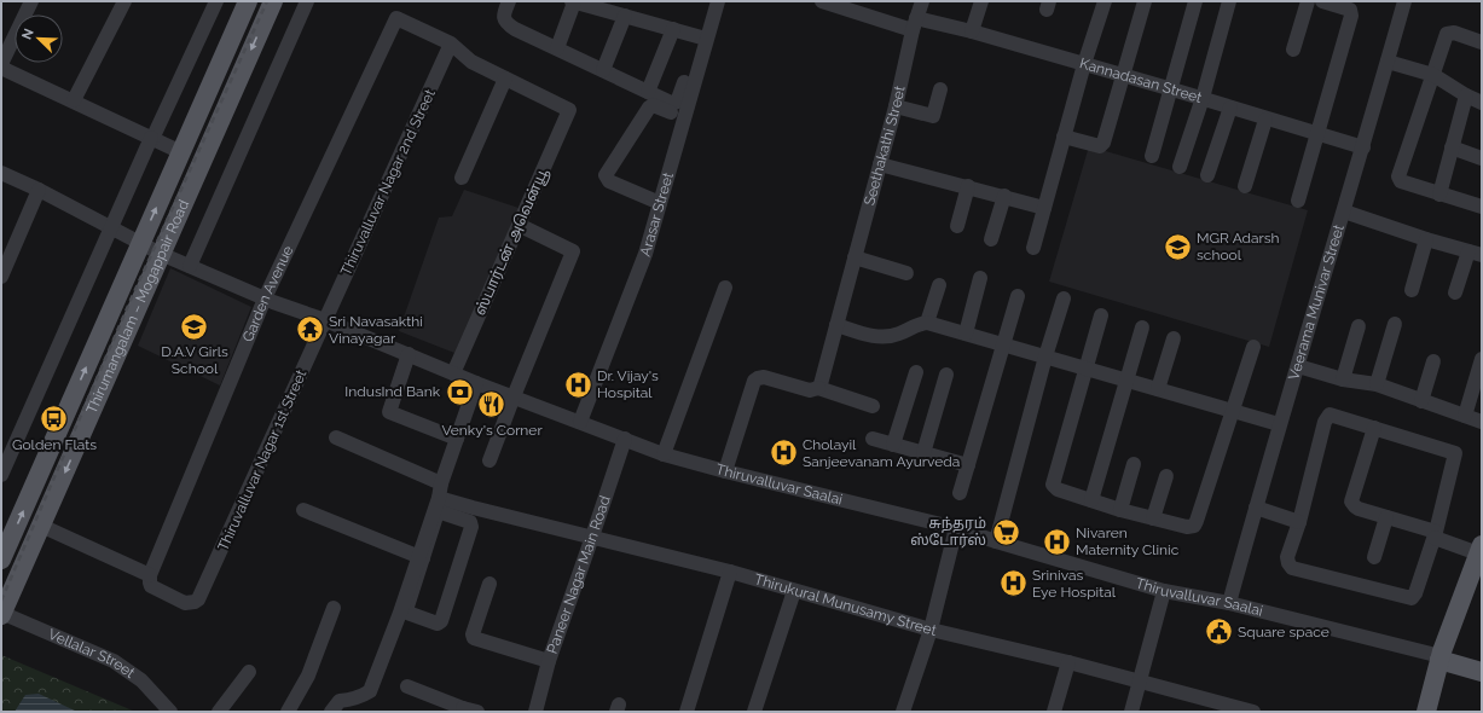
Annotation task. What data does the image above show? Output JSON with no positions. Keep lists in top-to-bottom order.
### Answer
{
  "streets": {
    "main road": ["Thirumangalam – Mogappair Road", "Thiruvalluvar Saalai"],
    "street": [
      "Kannadasan Street",
      "Seethakathi Street",
      "Thiruvalluvar Nagar 2nd Street",
      "Arasar Street",
      "ஸ்பார்டன் அவென்யூ",
      "Garden Avenue",
      "Veerama Munivar Street",
      "Thiruvalluvar Nagar 1st Street",
      "Paneer Nagar Main Road",
      "Thirukural Munusamy Street",
      "Vellalar Street"
    ]
  },
  "crossings": [
    ["Kannadasan Street", "Seethakathi Street"],
    ["Kannadasan Street", "Veerama Munivar Street"],
    ["Thiruvalluvar Nagar 2nd Street", "Garden Avenue"],
    ["Thiruvalluvar Nagar 2nd Street", "Thiruvalluvar Nagar 1st Street"],
    ["Thiruvalluvar Nagar 2nd Street", "Thiruvalluvar Saalai"],
    ["Arasar Street", "Thiruvalluvar Saalai"],
    ["ஸ்பார்டன் அவென்யூ", "Thiruvalluvar Saalai"],
    ["Garden Avenue", "Thiruvalluvar Nagar 1st Street"],
    ["Garden Avenue", "Thiruvalluvar Saalai"],
    ["Veerama Munivar Street", "Thiruvalluvar Saalai"],
    ["Thirumangalam – Mogappair Road", "Thiruvalluvar Saalai"],
    ["Thirumangalam – Mogappair Road", "Vellalar Street"],
    ["Thiruvalluvar Nagar 1st Street", "Thiruvalluvar Saalai"],
    ["Thiruvalluvar Saalai", "Paneer Nagar Main Road"],
    ["Paneer Nagar Main Road", "Thirukural Munusamy Street"]
  ],
  "places": {
    "school or university": ["MGR Adarsh school", "D.A.V Girls School"],
    "temple": ["Sri Navasakthi Vinayagar"],
    "hospital": [
      "Dr. Vijay's Hospital",
      "Cholayil Sanjeevanam Ayurveda",
      "Nivaren Maternity Clinic",
      "Srinivas Eye Hospital"
    ],
    "bank": ["IndusInd Bank"],
    "restaurant": ["Venky's Corner"],
    "bus stop": ["Golden Flats"],
    "supermarket": ["சுந்தரம் ஸ்டோர்ஸ்"],
    "public building": ["Square space"]
  },
  "north": "top left"
}
